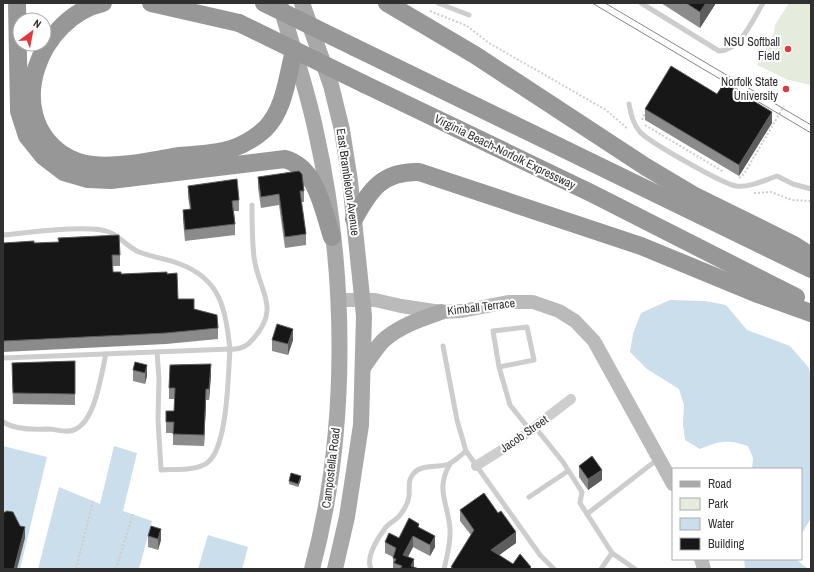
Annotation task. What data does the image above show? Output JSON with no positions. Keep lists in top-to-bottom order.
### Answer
{
  "streets": {
    "highway": ["Virginia Beach-Norfolk Expressway"],
    "main road": ["East Brambleton Avenue", "Campostella Road"],
    "street": ["Kimball Terrace", "Jacob Street"]
  },
  "crossings": [
    ["East Brambleton Avenue", "Kimball Terrace"],
    ["East Brambleton Avenue", "Campostella Road"]
  ],
  "places": ["NSU Softball Field", "Norfolk State University"],
  "legend": [
    "Road",
    "Park",
    "Water",
    "Building"
  ],
  "north": "top right"
}
